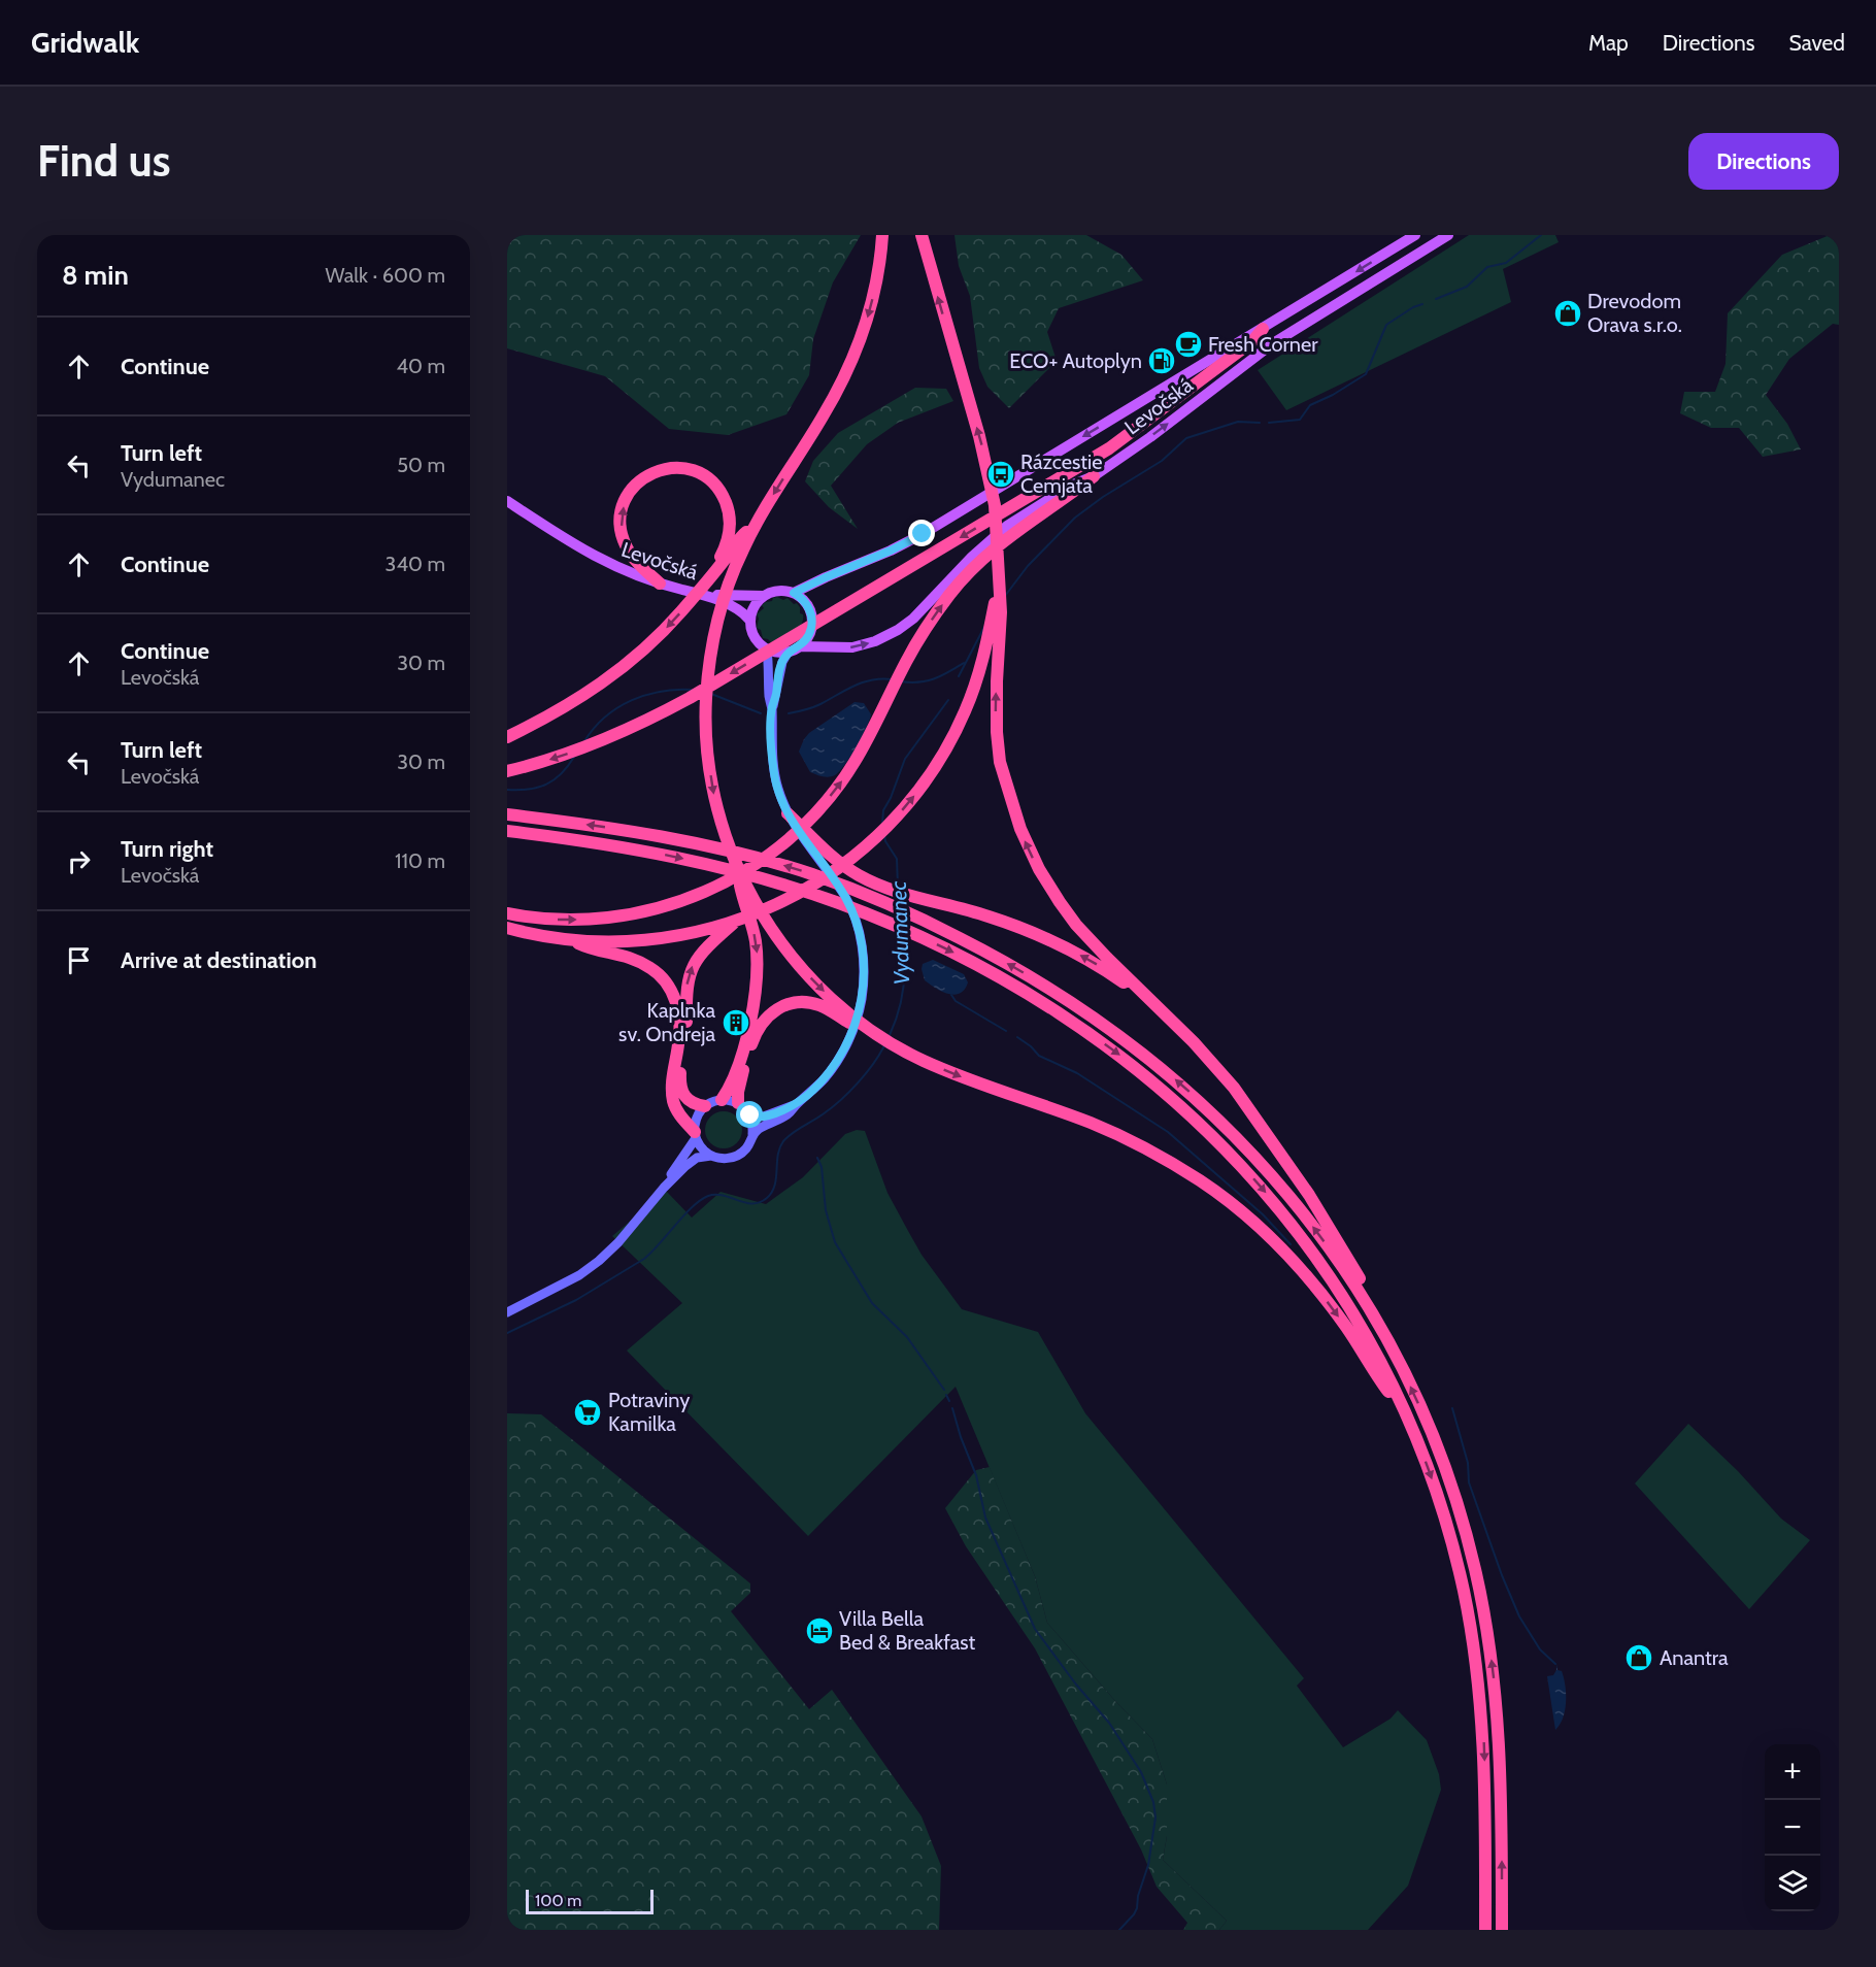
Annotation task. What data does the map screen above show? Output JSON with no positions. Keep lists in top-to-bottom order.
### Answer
{
  "streets": {
    "main road": ["Levočská"]
  },
  "water": ["Vydumanec"],
  "places": {
    "shop": ["Drevodom Orava s.r.o.", "Anantra"],
    "cafe": ["Fresh Corner"],
    "fuel station": ["ECO+ Autoplyn"],
    "bus stop": ["Rázcestie Cemjata"],
    "building": ["Kaplnka sv. Ondreja"],
    "supermarket": ["Potraviny Kamilka"],
    "hotel": ["Villa Bella Bed & Breakfast"]
  },
  "scale_bar": "100 m",
  "page": {
    "header": "Gridwalk",
    "nav": ["Map", "Directions", "Saved"],
    "buttons": "Directions",
    "title": "Find us",
    "heading": ["8 min", "Walk · 600 m"],
    "list": [
      ["Continue", "40 m"],
      ["Turn left", "Vydumanec", "50 m"],
      ["Continue", "340 m"],
      ["Continue", "Levočská", "30 m"],
      ["Turn left", "Levočská", "30 m"],
      ["Turn right", "Levočská", "110 m"],
      "Arrive at destination"
    ],
    "map_buttons": ["+", "−"],
    "scale": "100 m"
  }
}
